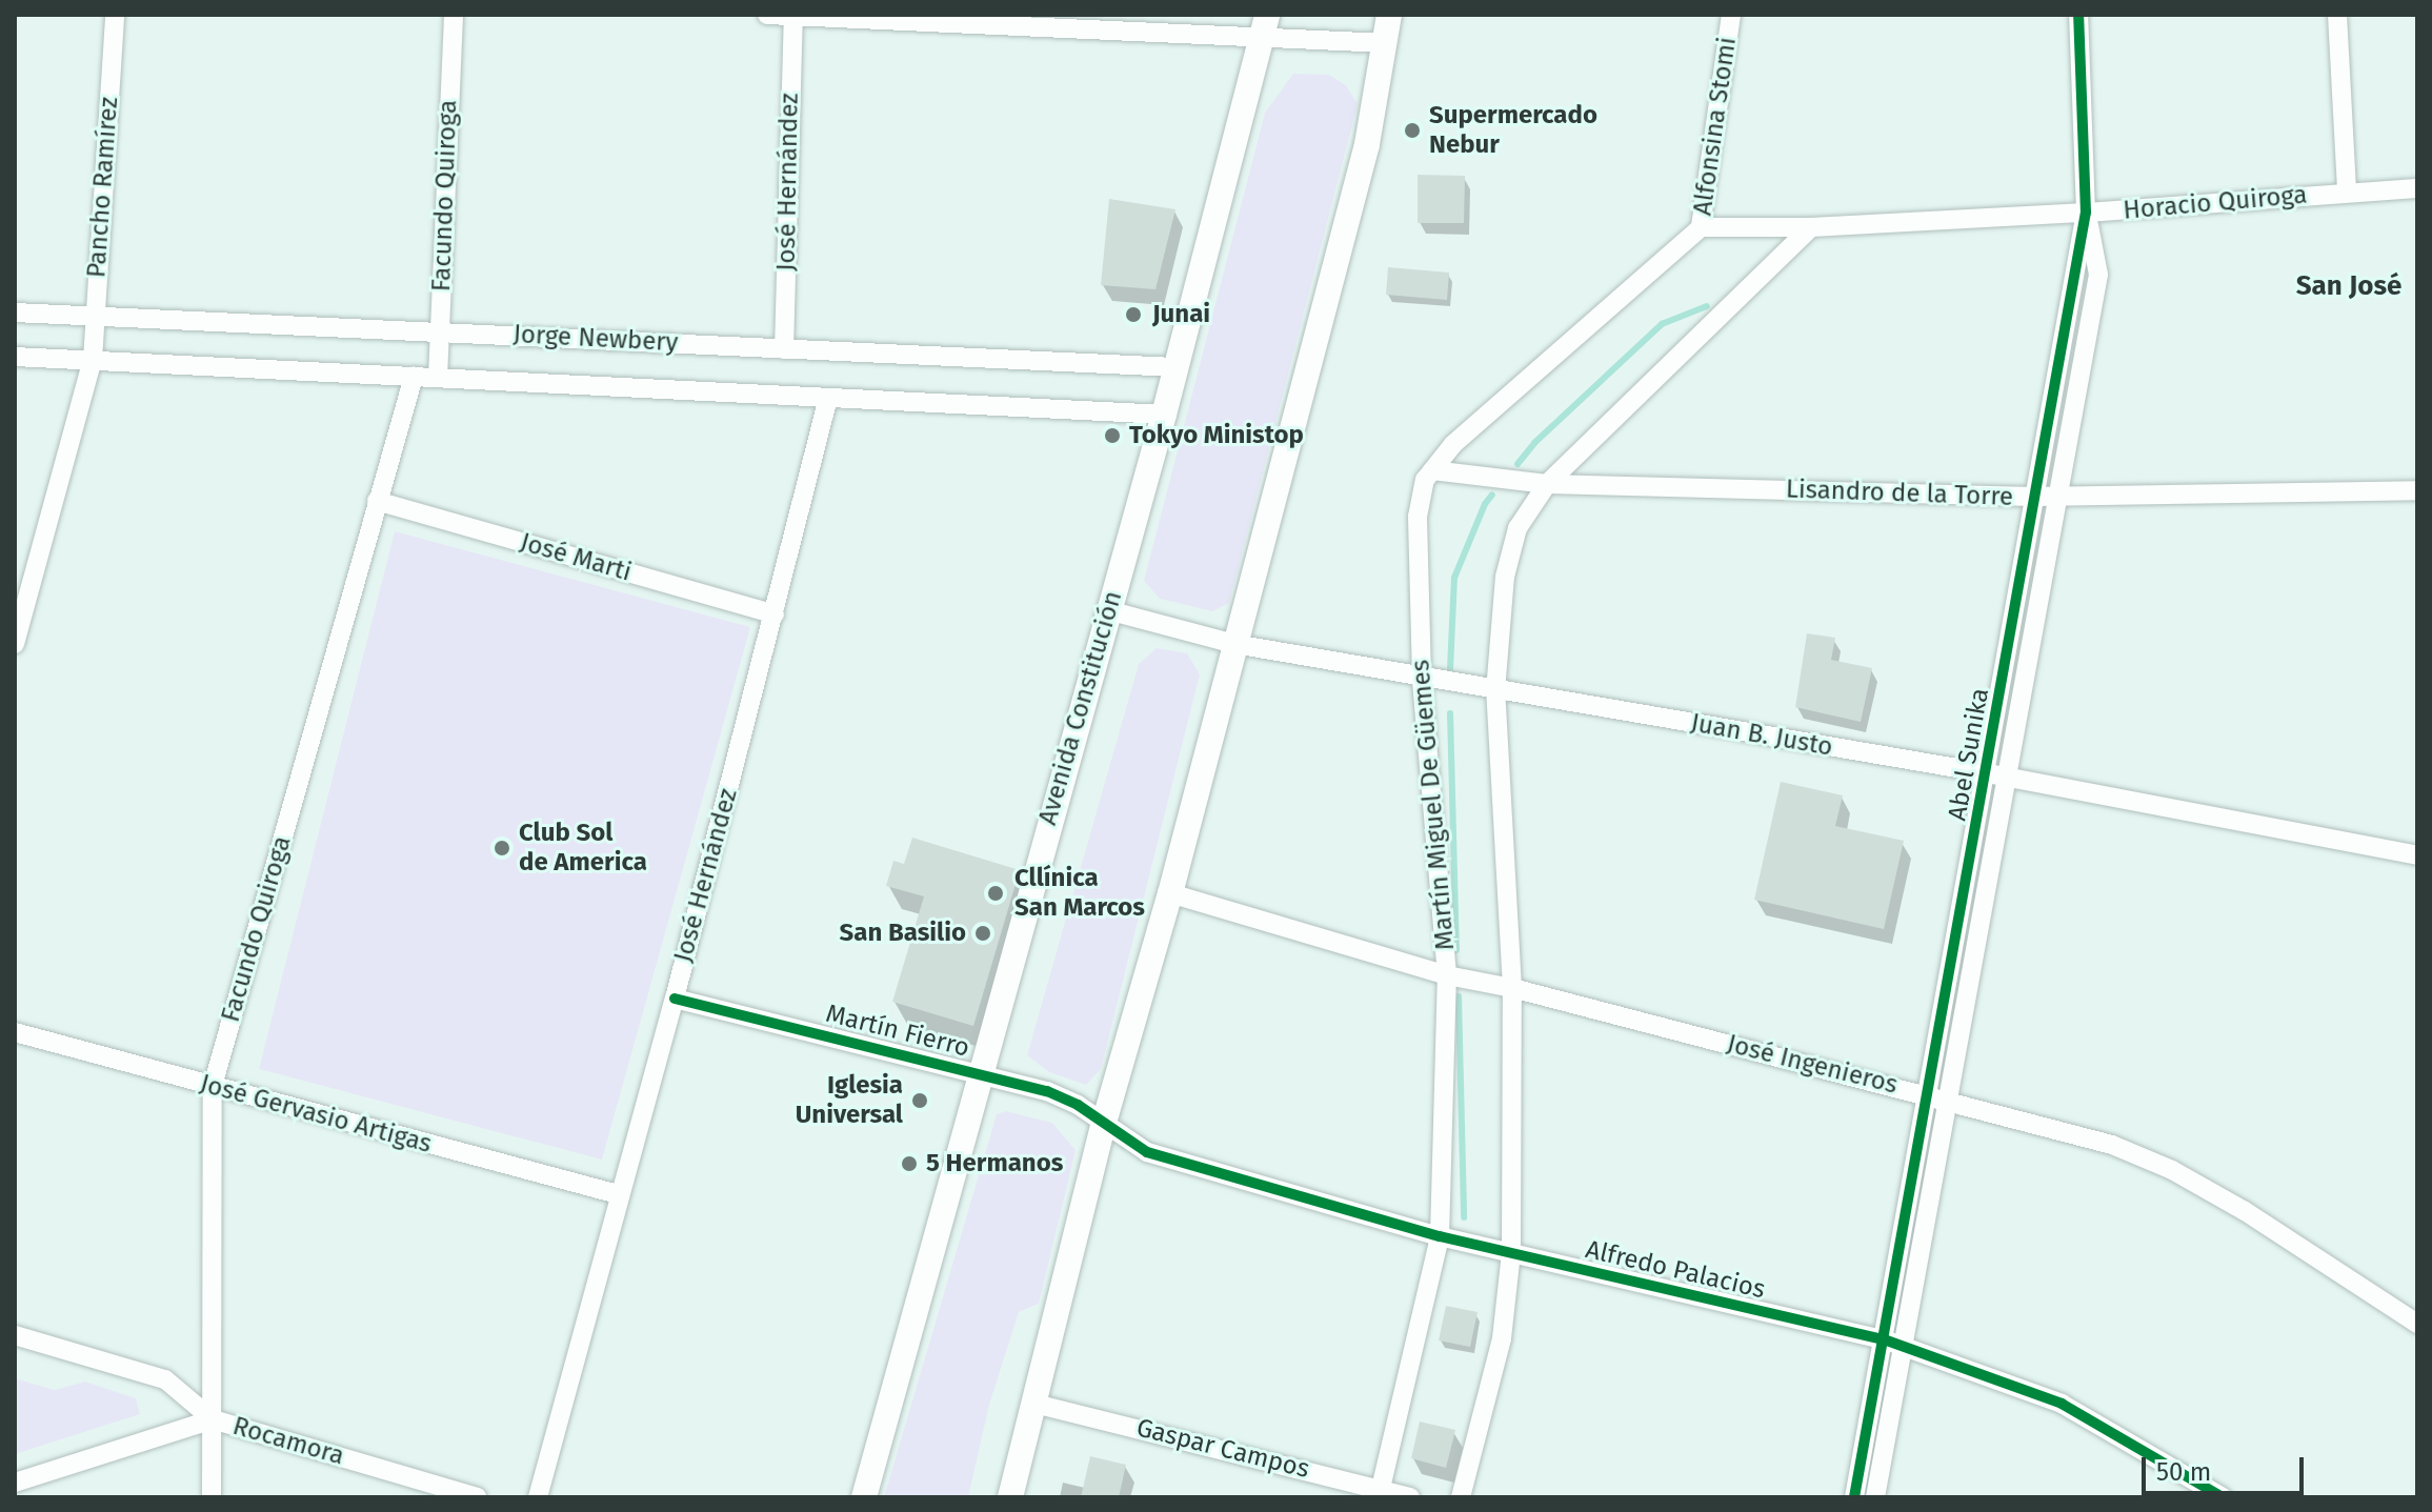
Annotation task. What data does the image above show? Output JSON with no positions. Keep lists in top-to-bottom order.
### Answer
{
  "streets": {
    "main road": ["Avenida Constitución"],
    "street": [
      "Alfonsina Stomi",
      "José Hernández",
      "Pancho Ramírez",
      "Facundo Quiroga",
      "Horacio Quiroga",
      "Jorge Newbery",
      "Lisandro de la Torre",
      "José Marti",
      "Juan B. Justo",
      "Abel Sunika",
      "Martín Miguel De Güemes",
      "Martín Fierro",
      "José Ingenieros",
      "José Gervasio Artigas",
      "Alfredo Palacios",
      "Rocamora",
      "Gaspar Campos"
    ]
  },
  "crossings": [
    ["Alfonsina Stomi", "Horacio Quiroga"],
    ["Alfonsina Stomi", "Martín Miguel De Güemes"],
    ["José Hernández", "Jorge Newbery"],
    ["José Hernández", "José Marti"],
    ["José Hernández", "Martín Fierro"],
    ["José Hernández", "José Gervasio Artigas"],
    ["Pancho Ramírez", "Jorge Newbery"],
    ["Facundo Quiroga", "Jorge Newbery"],
    ["Facundo Quiroga", "José Marti"],
    ["Facundo Quiroga", "José Gervasio Artigas"],
    ["Facundo Quiroga", "Rocamora"],
    ["Horacio Quiroga", "Abel Sunika"],
    ["Jorge Newbery", "Avenida Constitución"],
    ["Lisandro de la Torre", "Abel Sunika"],
    ["Lisandro de la Torre", "Martín Miguel De Güemes"],
    ["Avenida Constitución", "Juan B. Justo"],
    ["Avenida Constitución", "Martín Fierro"],
    ["Juan B. Justo", "Abel Sunika"],
    ["Juan B. Justo", "Martín Miguel De Güemes"],
    ["Abel Sunika", "José Ingenieros"],
    ["Abel Sunika", "Alfredo Palacios"],
    ["Martín Miguel De Güemes", "José Ingenieros"],
    ["Martín Miguel De Güemes", "Alfredo Palacios"],
    ["Martín Miguel De Güemes", "Gaspar Campos"],
    ["Martín Fierro", "Alfredo Palacios"]
  ],
  "districts": ["San José"],
  "places": [
    "Supermercado Nebur",
    "Junai",
    "Tokyo Ministop",
    "Club Sol de America",
    "Cllínica San Marcos",
    "San Basilio",
    "Iglesia Universal",
    "5 Hermanos"
  ],
  "scale_bar": "50 m"
}
